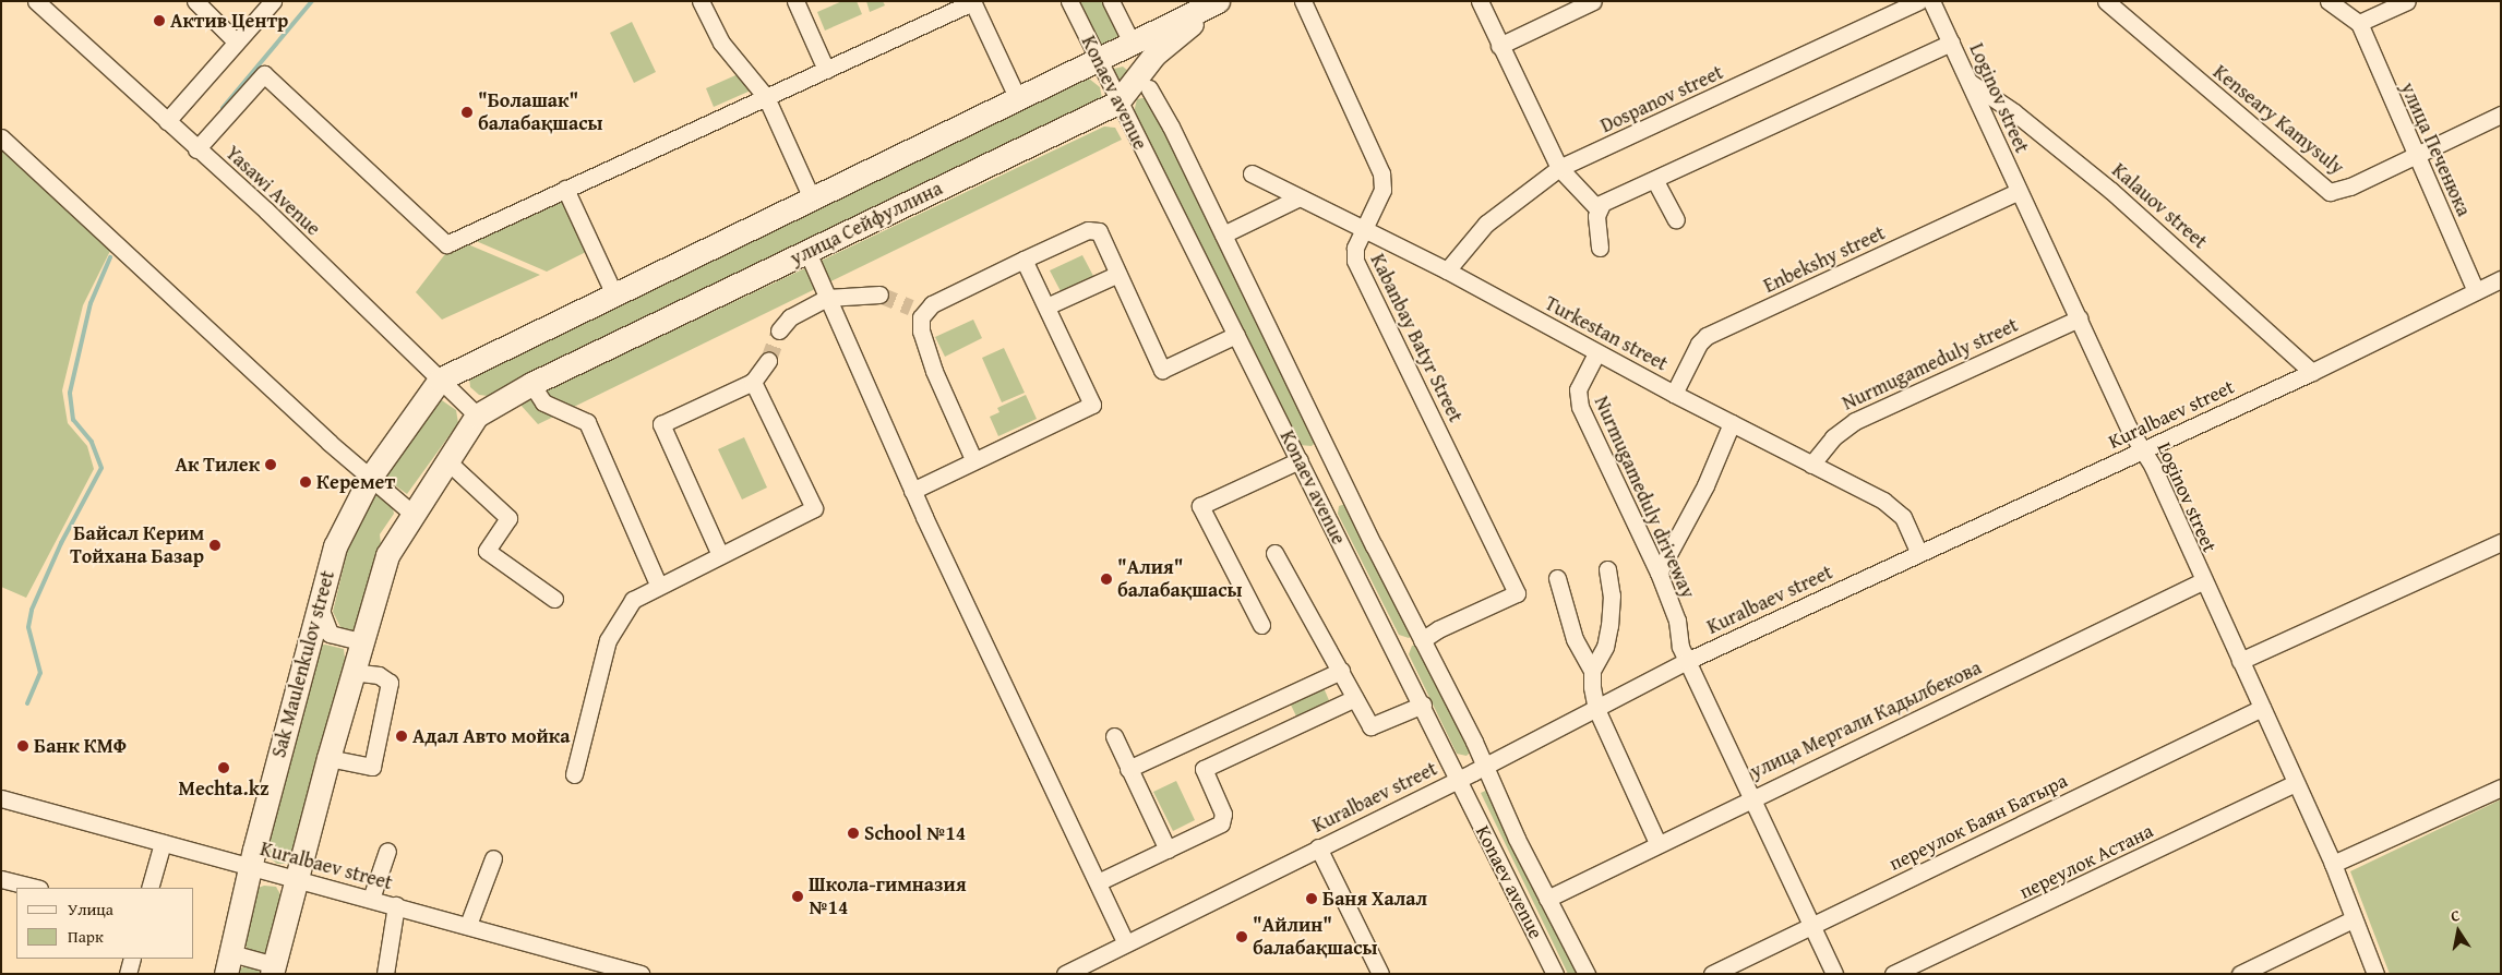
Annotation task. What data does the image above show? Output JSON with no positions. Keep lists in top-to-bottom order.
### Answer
{
  "streets": {
    "main road": ["Konaev avenue", "улица Сейфуллина", "Sak Maulenkulov street"],
    "street": [
      "Loginov street",
      "Dospanov street",
      "Kenseary Kamysuly",
      "улица Печенюка",
      "Yasawi Avenue",
      "Kalauov street",
      "Enbekshy street",
      "Turkestan street",
      "Kabanbay Batyr Street",
      "Nurmugameduly street",
      "Kuralbaev street",
      "Nurmugameduly driveway",
      "улица Мергали Кадылбекова",
      "переулок Баян Батыра",
      "переулок Астана"
    ]
  },
  "crossings": [
    ["Konaev avenue", "улица Сейфуллина"],
    ["Konaev avenue", "Kabanbay Batyr Street"],
    ["Konaev avenue", "Kuralbaev street"],
    ["Konaev avenue", "улица Мергали Кадылбекова"],
    ["Loginov street", "Kalauov street"],
    ["Loginov street", "Enbekshy street"],
    ["Loginov street", "Nurmugameduly street"],
    ["Loginov street", "Kuralbaev street"],
    ["Loginov street", "улица Мергали Кадылбекова"],
    ["Loginov street", "переулок Баян Батыра"],
    ["Loginov street", "переулок Астана"],
    ["Dospanov street", "Turkestan street"],
    ["Kenseary Kamysuly", "улица Печенюка"],
    ["улица Печенюка", "Kuralbaev street"],
    ["Yasawi Avenue", "улица Сейфуллина"],
    ["Yasawi Avenue", "Sak Maulenkulov street"],
    ["Kalauov street", "Kuralbaev street"],
    ["Enbekshy street", "Turkestan street"],
    ["Turkestan street", "Kabanbay Batyr Street"],
    ["Turkestan street", "Nurmugameduly street"],
    ["Turkestan street", "Kuralbaev street"],
    ["Turkestan street", "Nurmugameduly driveway"],
    ["Kuralbaev street", "Nurmugameduly driveway"],
    ["Kuralbaev street", "Sak Maulenkulov street"],
    ["Nurmugameduly driveway", "улица Мергали Кадылбекова"],
    ["Nurmugameduly driveway", "переулок Баян Батыра"]
  ],
  "places": [
    "Актив Центр",
    "\"Болашак\" балабақшасы",
    "Ак Тилек",
    "Керемет",
    "Байсал Керим Тойхана Базар",
    "\"Алия\" балабақшасы",
    "Адал Авто мойка",
    "Банк КМФ",
    "Mechta.kz",
    "School №14",
    "Школа-гимназия №14",
    "Баня Халал",
    "\"Айлин\" балабақшасы"
  ],
  "legend": ["Улица", "Парк"],
  "north": "top"
}
